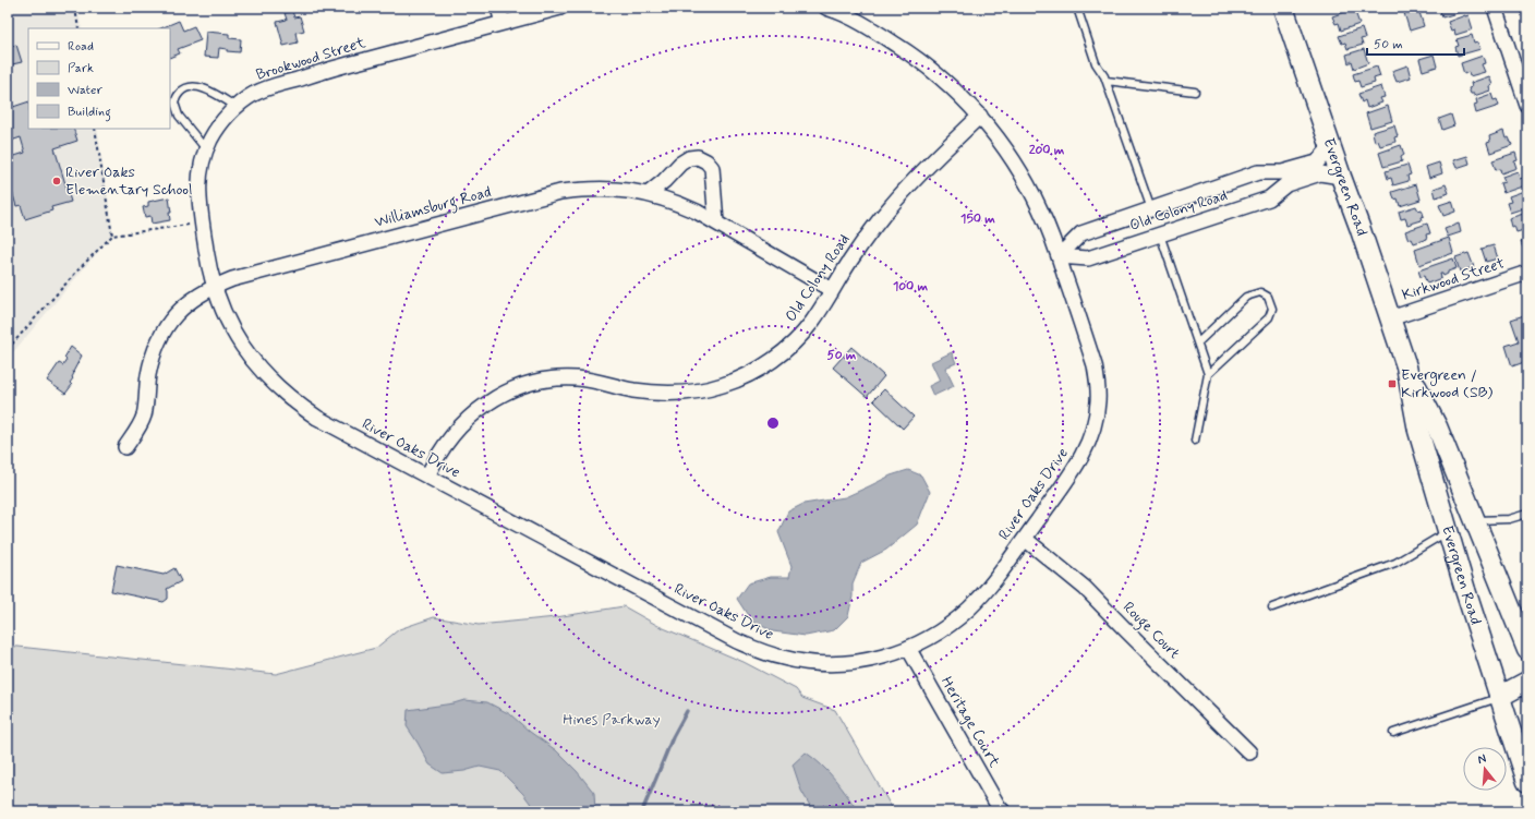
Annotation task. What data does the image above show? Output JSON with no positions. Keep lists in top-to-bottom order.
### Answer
{
  "streets": {
    "street": [
      "Brookwood Street",
      "Evergreen Road",
      "Williamsburg Road",
      "Old Colony Road",
      "Kirkwood Street",
      "River Oaks Drive",
      "Rouge Court",
      "Heritage Court"
    ]
  },
  "crossings": [
    ["Brookwood Street", "Williamsburg Road"],
    ["Brookwood Street", "River Oaks Drive"],
    ["Evergreen Road", "Old Colony Road"],
    ["Evergreen Road", "Kirkwood Street"],
    ["Williamsburg Road", "Old Colony Road"],
    ["Williamsburg Road", "River Oaks Drive"],
    ["Old Colony Road", "River Oaks Drive"],
    ["River Oaks Drive", "Rouge Court"],
    ["River Oaks Drive", "Heritage Court"]
  ],
  "parks": ["Hines Parkway"],
  "places": {
    "other": ["River Oaks Elementary School"],
    "transit": ["Evergreen / Kirkwood (SB)"]
  },
  "legend": [
    "Road",
    "Park",
    "Water",
    "Building"
  ],
  "scale_bar": "50 m",
  "north": "top",
  "rings": [
    "200 m",
    "150 m",
    "100 m",
    "50 m"
  ]
}
